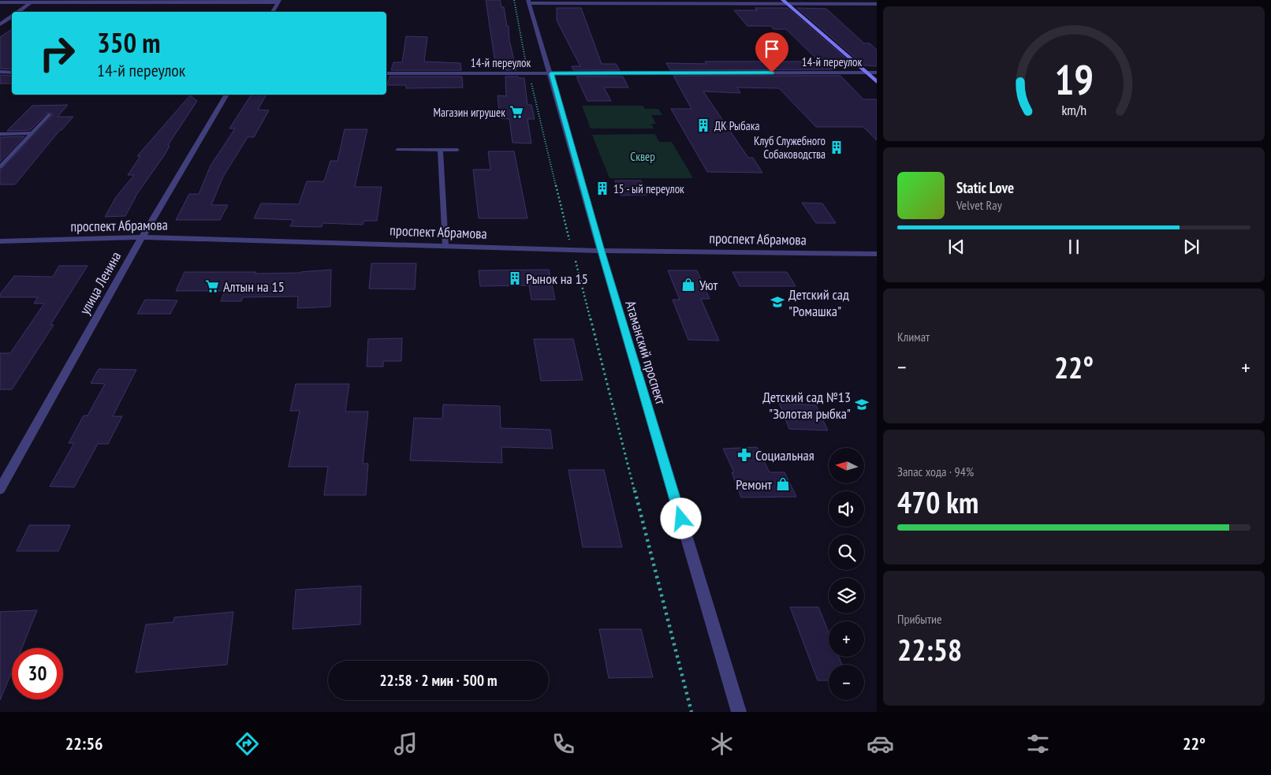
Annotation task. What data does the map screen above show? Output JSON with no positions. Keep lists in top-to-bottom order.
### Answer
{
  "streets": {
    "street": [
      "14-й переулок",
      "проспект Абрамова",
      "улица Ленина",
      "Атаманский проспект"
    ]
  },
  "crossings": [
    ["14-й переулок", "Атаманский проспект"],
    ["проспект Абрамова", "улица Ленина"],
    ["проспект Абрамова", "Атаманский проспект"]
  ],
  "parks": ["Сквер"],
  "places": {
    "supermarket": ["Магазин игрушек", "Алтын на 15"],
    "building": [
      "ДК Рыбака",
      "Клуб Служебного Собаководства",
      "15 - ый переулок",
      "Рынок на 15"
    ],
    "shop": ["Уют", "Ремонт"],
    "school or university": ["Детский сад \"Ромашка\"", "Детский сад №13 \"Золотая рыбка\""],
    "pharmacy": ["Социальная"]
  },
  "north": "left",
  "page": {
    "turn": ["350 m", "14-й переулок"],
    "song": ["Static Love", "Velvet Ray"],
    "tile": [
      "Климат",
      ["Запас хода · 94%", "470 km"],
      ["Прибытие", "22:58"]
    ],
    "heat": ["−", "22°", "+"],
    "map_buttons": ["+", "−"],
    "limit": "30",
    "trip": "22:58 · 2 мин · 500 m",
    "tabs": ["22:56", "22°"],
    "gauge": ["19", "km/h"]
  }
}
